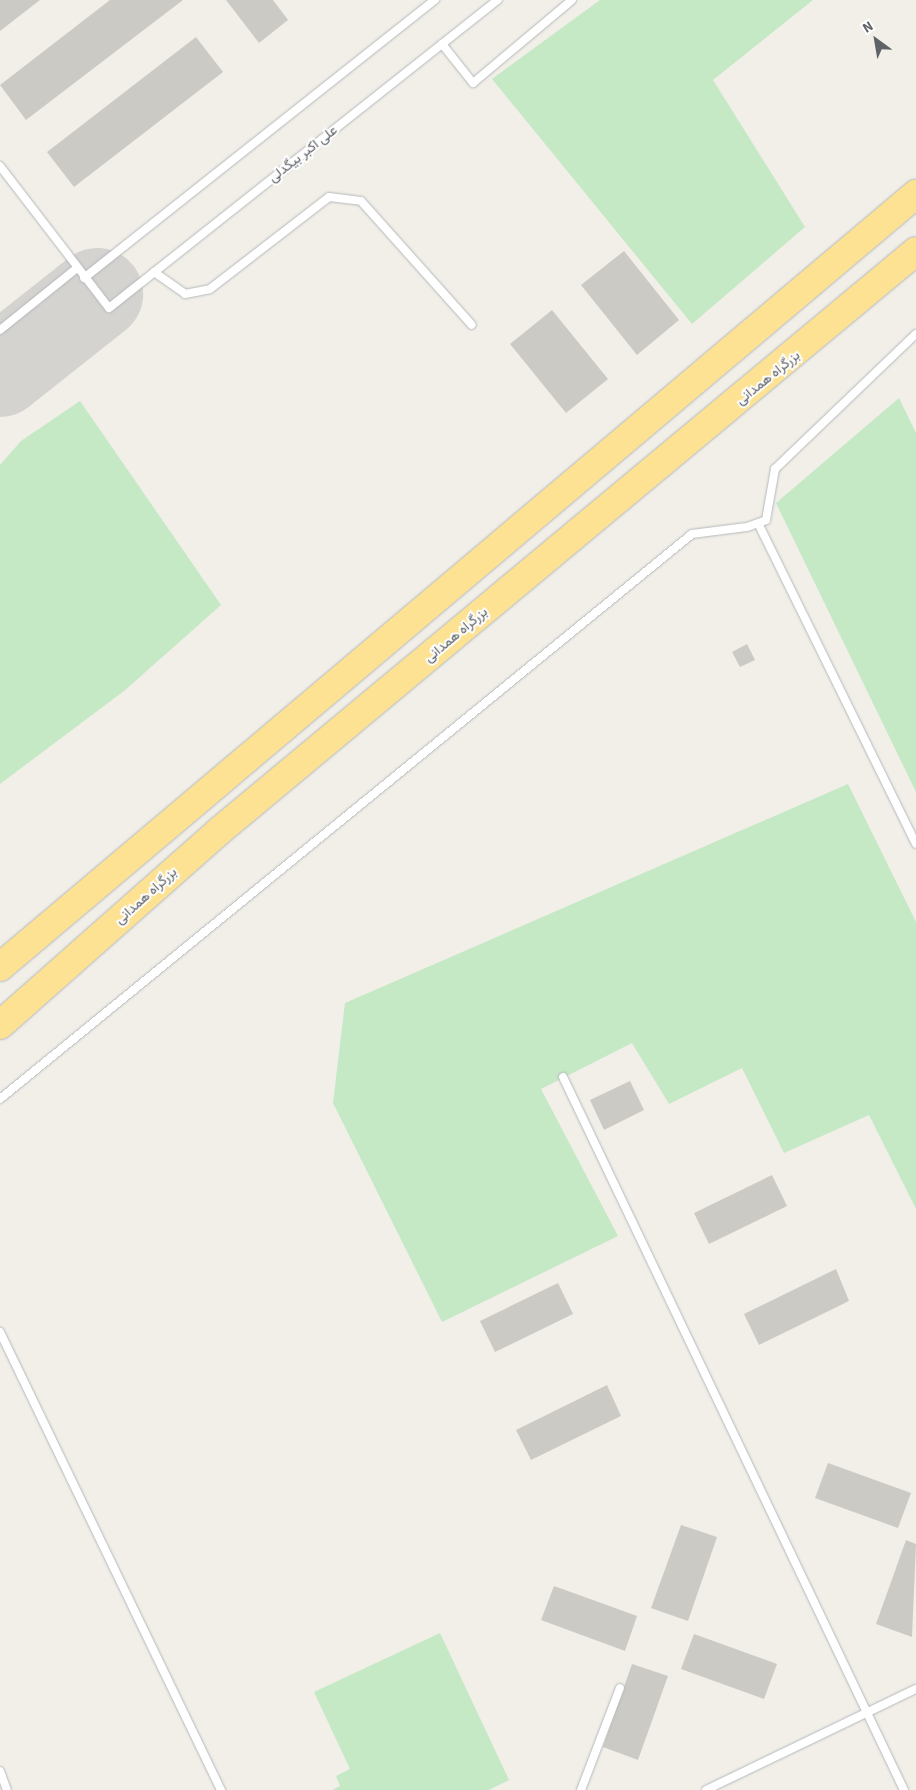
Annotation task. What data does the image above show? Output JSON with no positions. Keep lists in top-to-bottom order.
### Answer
{
  "streets": {
    "highway": ["بزرگراه همدانی"],
    "lane": ["علی اکبر بیگدلی"]
  },
  "north": "top left"
}
